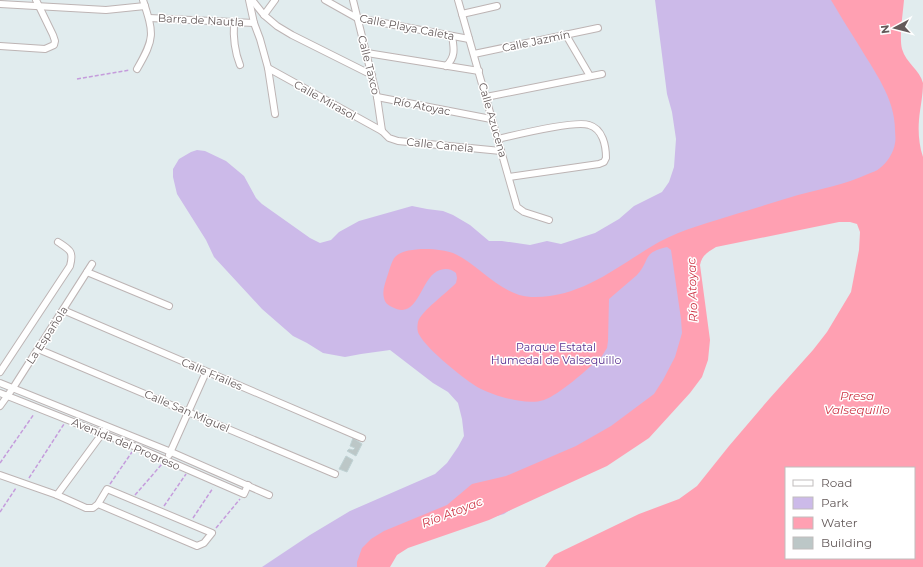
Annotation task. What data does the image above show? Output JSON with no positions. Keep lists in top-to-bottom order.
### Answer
{
  "streets": {
    "street": [
      "Barra de Nautla",
      "Calle Playa Caleta",
      "Calle Jazmín",
      "Calle Taxco",
      "Calle Mirasol",
      "Río Atoyac",
      "Calle Azucena",
      "Calle Canela",
      "La Española",
      "Calle Frailes",
      "Calle San Miguel",
      "Avenida del Progreso"
    ]
  },
  "crossings": [
    ["Calle Playa Caleta", "Calle Taxco"],
    ["Calle Playa Caleta", "Calle Azucena"],
    ["Calle Jazmín", "Calle Azucena"],
    ["Calle Taxco", "Calle Mirasol"],
    ["Calle Taxco", "Río Atoyac"],
    ["Calle Taxco", "Calle Canela"],
    ["Calle Mirasol", "Calle Canela"],
    ["Río Atoyac", "Calle Azucena"],
    ["Calle Azucena", "Calle Canela"],
    ["La Española", "Calle Frailes"],
    ["La Española", "Calle San Miguel"],
    ["La Española", "Avenida del Progreso"]
  ],
  "water": ["Río Atoyac", "Presa Valsequillo"],
  "parks": ["Parque Estatal Humedal de Valsequillo"],
  "legend": [
    "Road",
    "Park",
    "Water",
    "Building"
  ],
  "north": "left"
}
